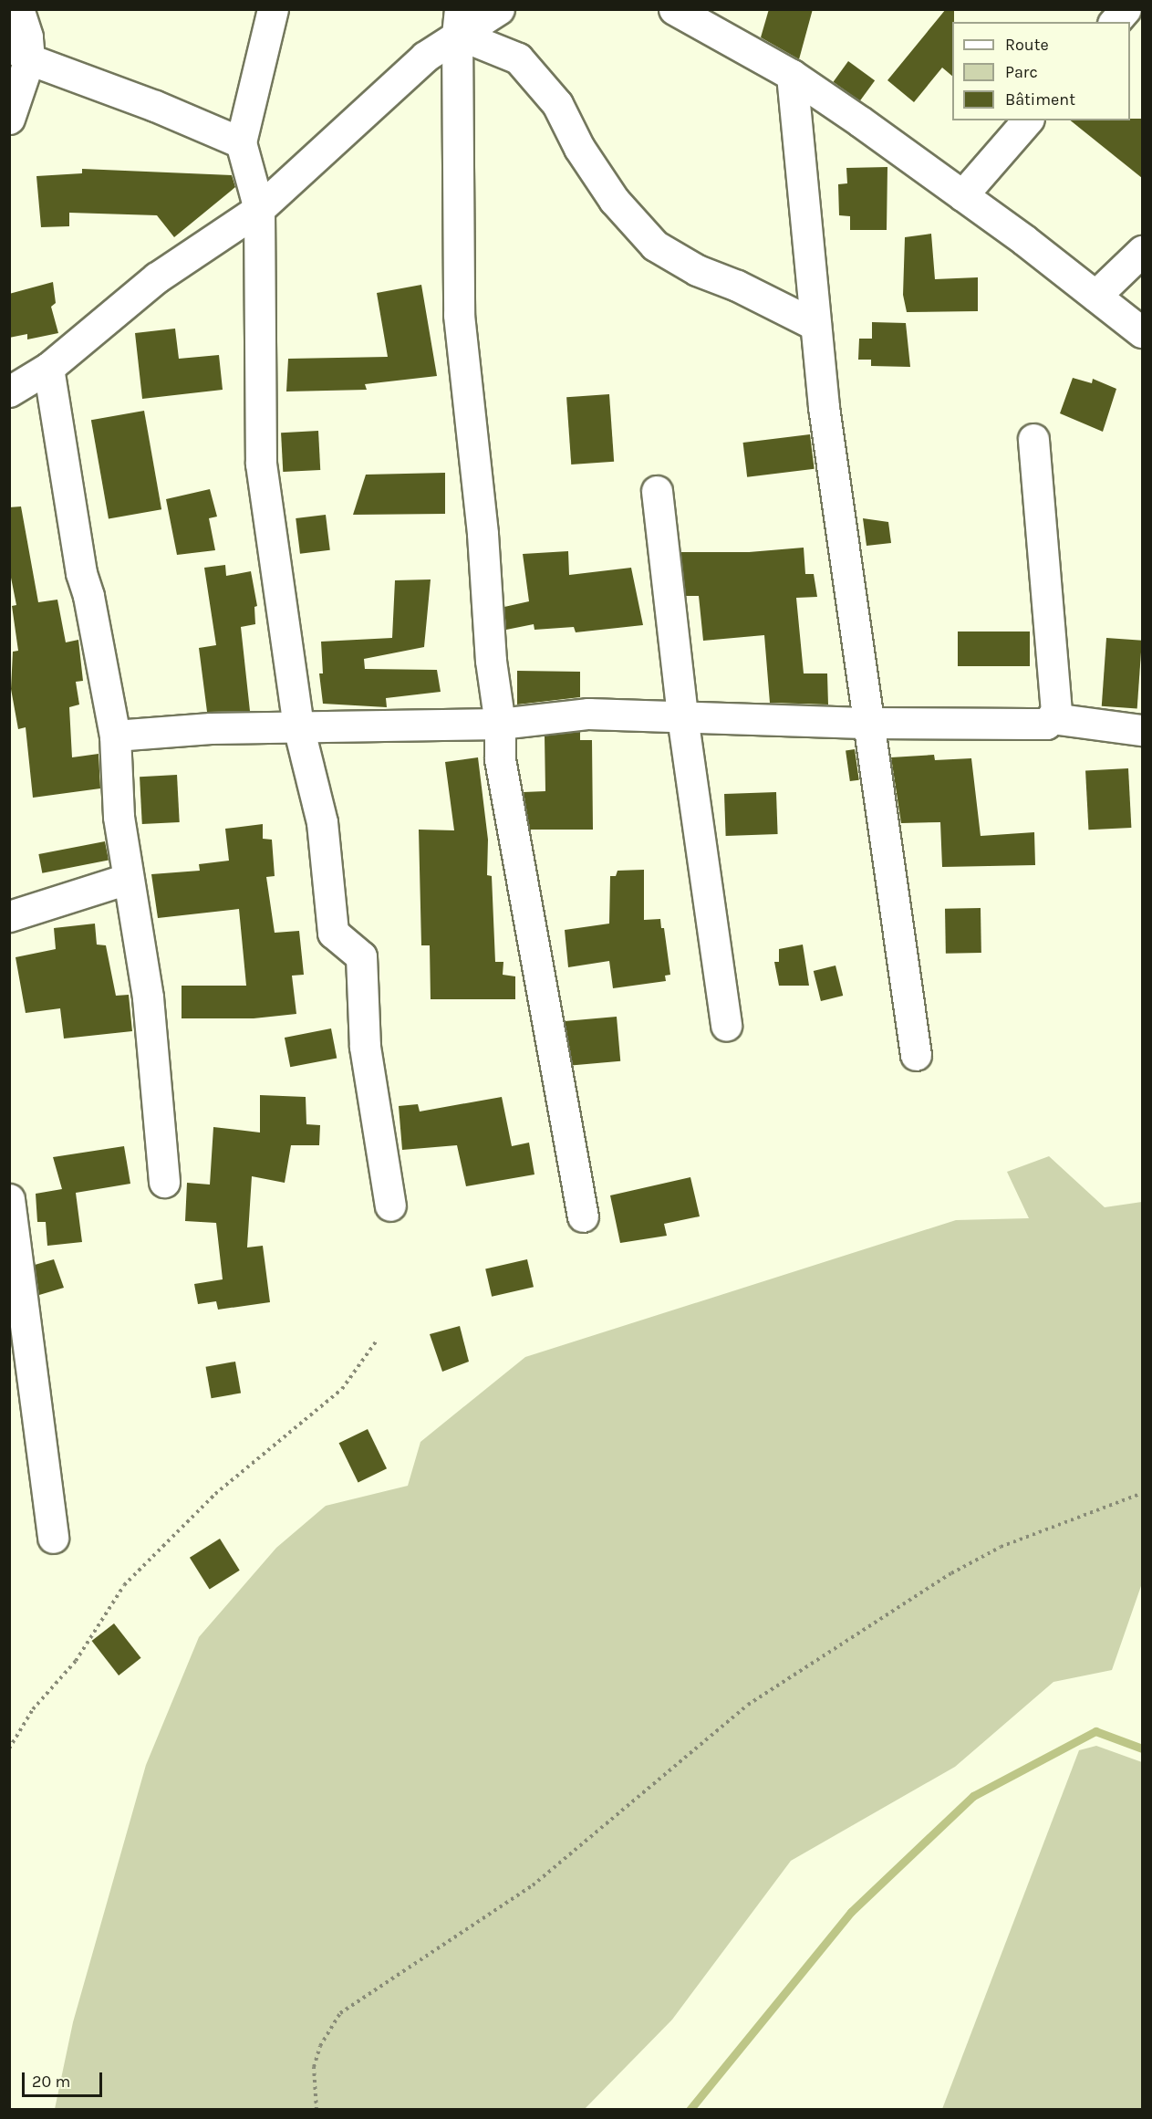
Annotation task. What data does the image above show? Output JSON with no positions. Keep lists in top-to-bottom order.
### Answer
{
  "legend": ["Route", "Parc", "Bâtiment"],
  "scale_bar": "20 m"
}
